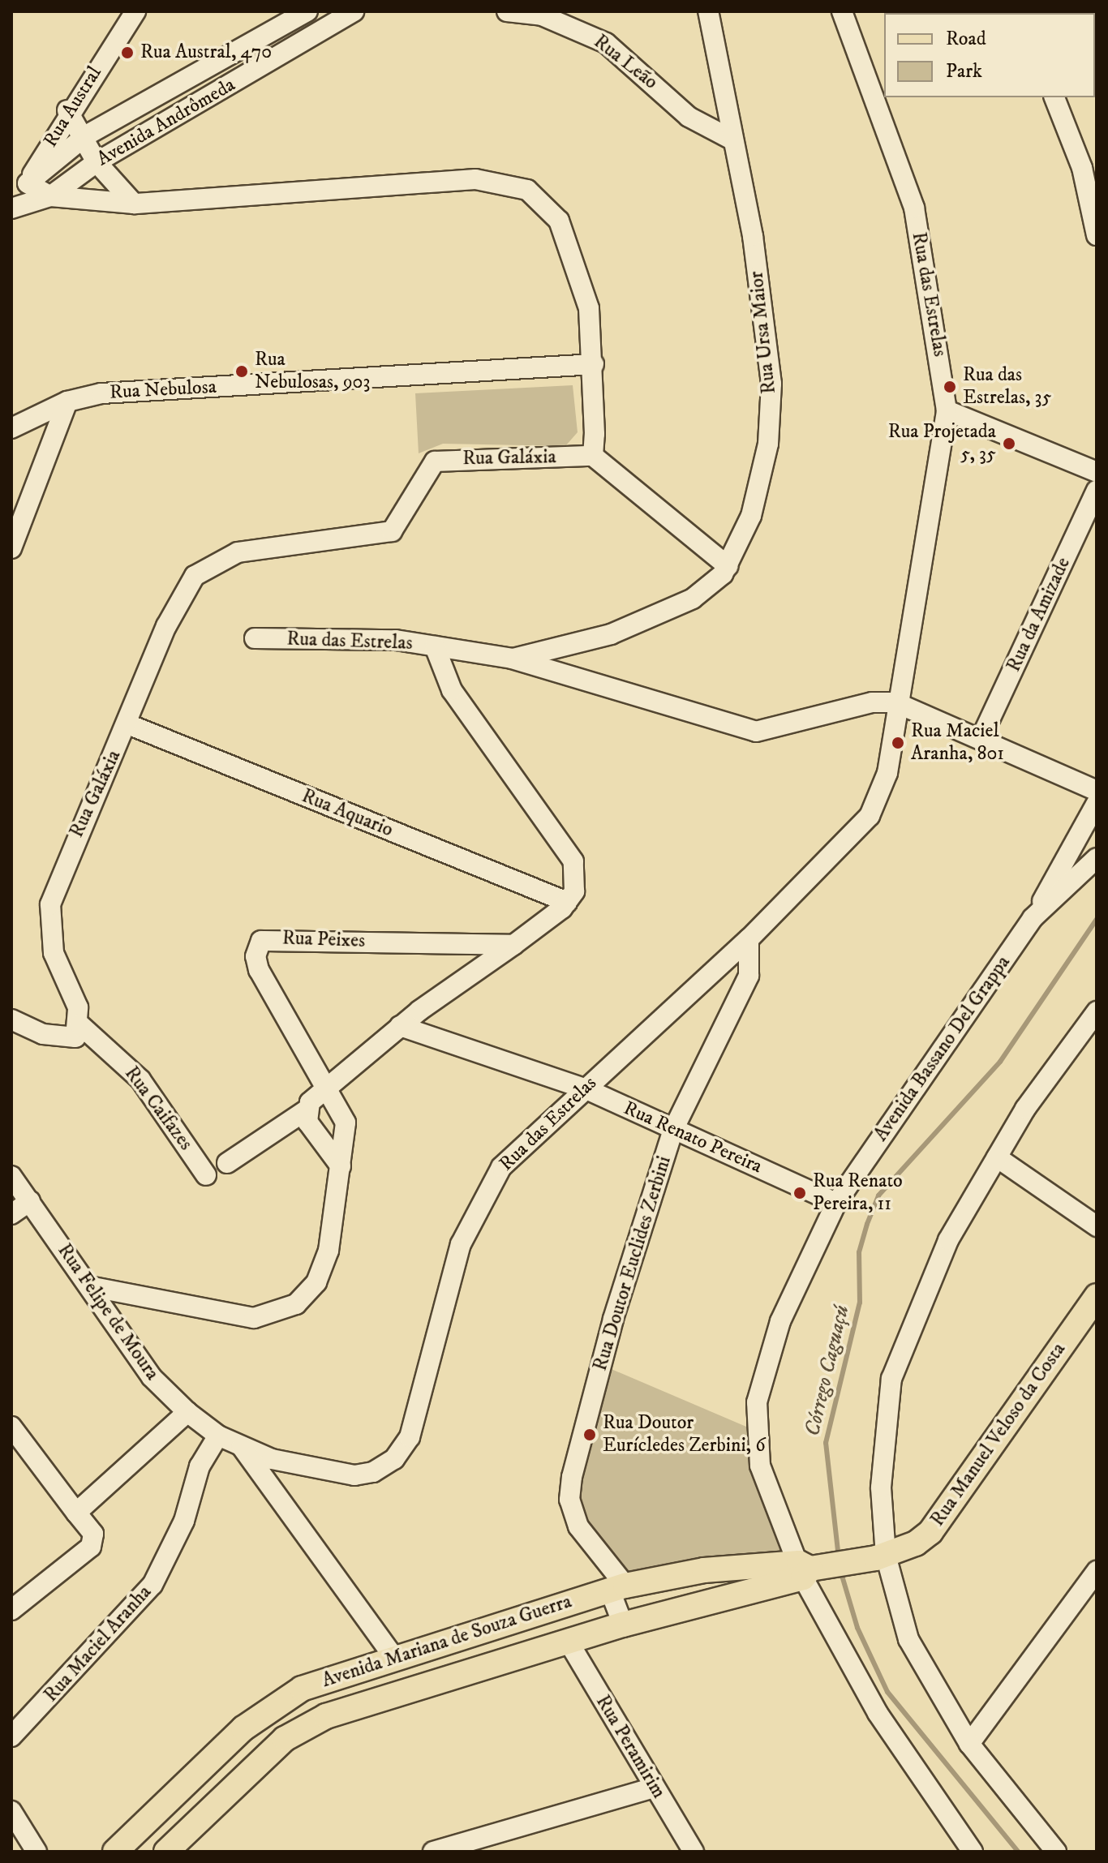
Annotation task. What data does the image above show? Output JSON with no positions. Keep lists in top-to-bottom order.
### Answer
{
  "streets": {
    "main road": ["Rua Manuel Veloso da Costa", "Avenida Mariana de Souza Guerra"],
    "street": [
      "Rua Leão",
      "Rua Austral",
      "Avenida Andrômeda",
      "Rua das Estrelas",
      "Rua Ursa Maior",
      "Rua Nebulosa",
      "Rua Galáxia",
      "Rua da Amizade",
      "Rua Aquario",
      "Rua Peixes",
      "Avenida Bassano Del Grappa",
      "Rua Caifazes",
      "Rua Renato Pereira",
      "Rua Doutor Euclides Zerbini",
      "Rua Felipe de Moura",
      "Rua Maciel Aranha",
      "Rua Peramirim"
    ]
  },
  "crossings": [
    ["Rua Leão", "Rua Ursa Maior"],
    ["Rua Austral", "Avenida Andrômeda"],
    ["Rua das Estrelas", "Rua Ursa Maior"],
    ["Rua das Estrelas", "Rua Renato Pereira"],
    ["Rua das Estrelas", "Rua Doutor Euclides Zerbini"],
    ["Rua das Estrelas", "Rua Felipe de Moura"],
    ["Rua das Estrelas", "Rua Maciel Aranha"],
    ["Rua Galáxia", "Rua Aquario"],
    ["Rua Galáxia", "Rua Caifazes"],
    ["Rua Peixes", "Rua Felipe de Moura"],
    ["Avenida Bassano Del Grappa", "Rua Renato Pereira"],
    ["Avenida Bassano Del Grappa", "Rua Manuel Veloso da Costa"],
    ["Avenida Bassano Del Grappa", "Avenida Mariana de Souza Guerra"],
    ["Rua Renato Pereira", "Rua Doutor Euclides Zerbini"],
    ["Rua Doutor Euclides Zerbini", "Avenida Mariana de Souza Guerra"],
    ["Rua Felipe de Moura", "Rua Maciel Aranha"],
    ["Rua Manuel Veloso da Costa", "Avenida Mariana de Souza Guerra"],
    ["Avenida Mariana de Souza Guerra", "Rua Peramirim"]
  ],
  "water": ["Córrego Caguaçú"],
  "places": [
    "Rua Austral, 470",
    "Rua Nebulosas, 903",
    "Rua das Estrelas, 35",
    "Rua Projetada 5, 35",
    "Rua Maciel Aranha, 801",
    "Rua Renato Pereira, 11",
    "Rua Doutor Eurícledes Zerbini, 6"
  ],
  "legend": ["Road", "Park"]
}
